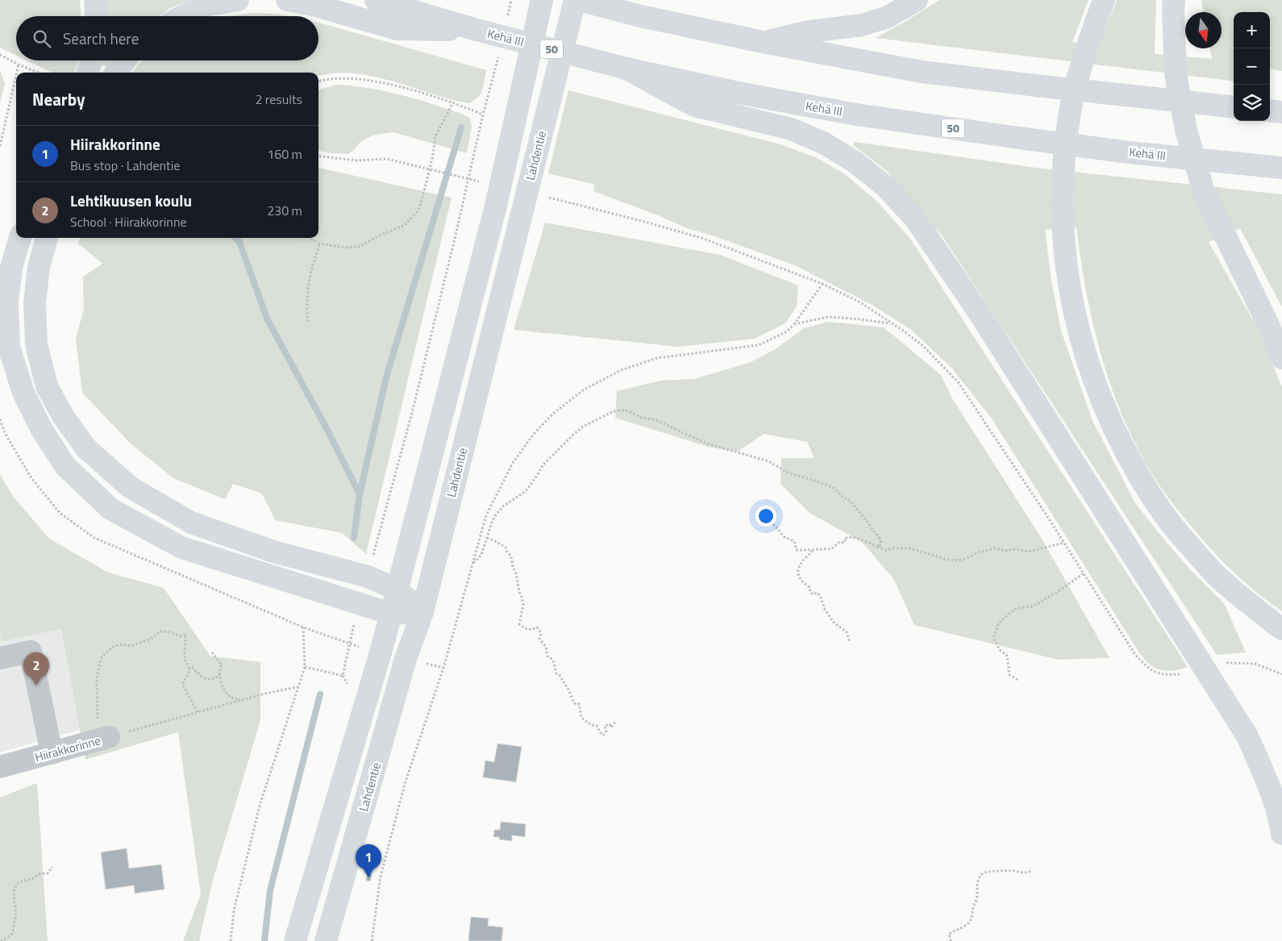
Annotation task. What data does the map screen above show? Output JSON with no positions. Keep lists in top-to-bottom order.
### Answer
{
  "streets": {
    "main road": ["Kehä III", "50", "Lahdentie"],
    "street": ["Hiirakkorinne"]
  },
  "north": "bottom",
  "page": {
    "map_buttons": ["+", "−"],
    "search": "Search here",
    "heading": ["Nearby", "2 results"],
    "list": [
      {
        "mark": "1",
        "name": "Hiirakkorinne",
        "note": "Bus stop · Lahdentie",
        "value": "160 m"
      },
      {
        "mark": "2",
        "name": "Lehtikuusen koulu",
        "note": "School · Hiirakkorinne",
        "value": "230 m"
      }
    ],
    "pins": ["2", "1"]
  }
}
